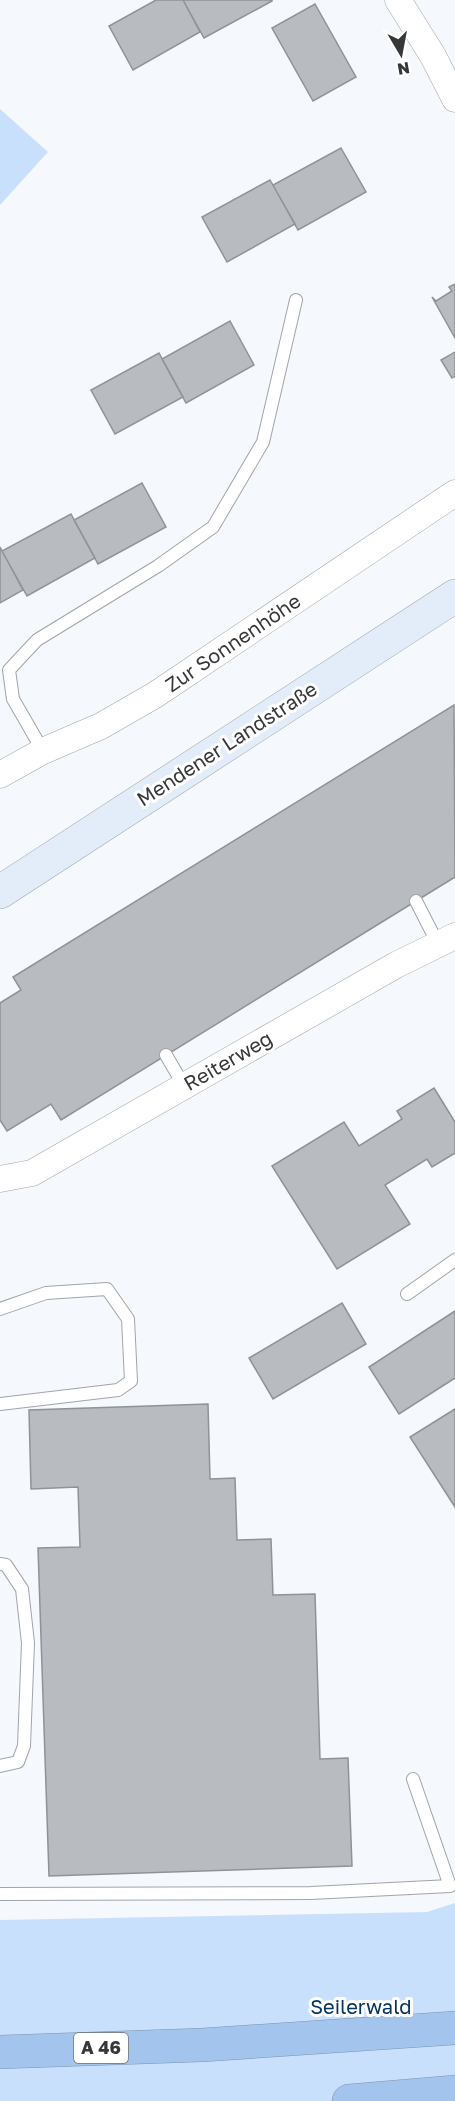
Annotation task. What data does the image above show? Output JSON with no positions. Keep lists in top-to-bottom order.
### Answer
{
  "streets": {
    "highway": ["A 46"],
    "main road": ["Mendener Landstraße"],
    "street": ["Zur Sonnenhöhe", "Reiterweg"]
  },
  "parks": ["Seilerwald"],
  "north": "bottom"
}
